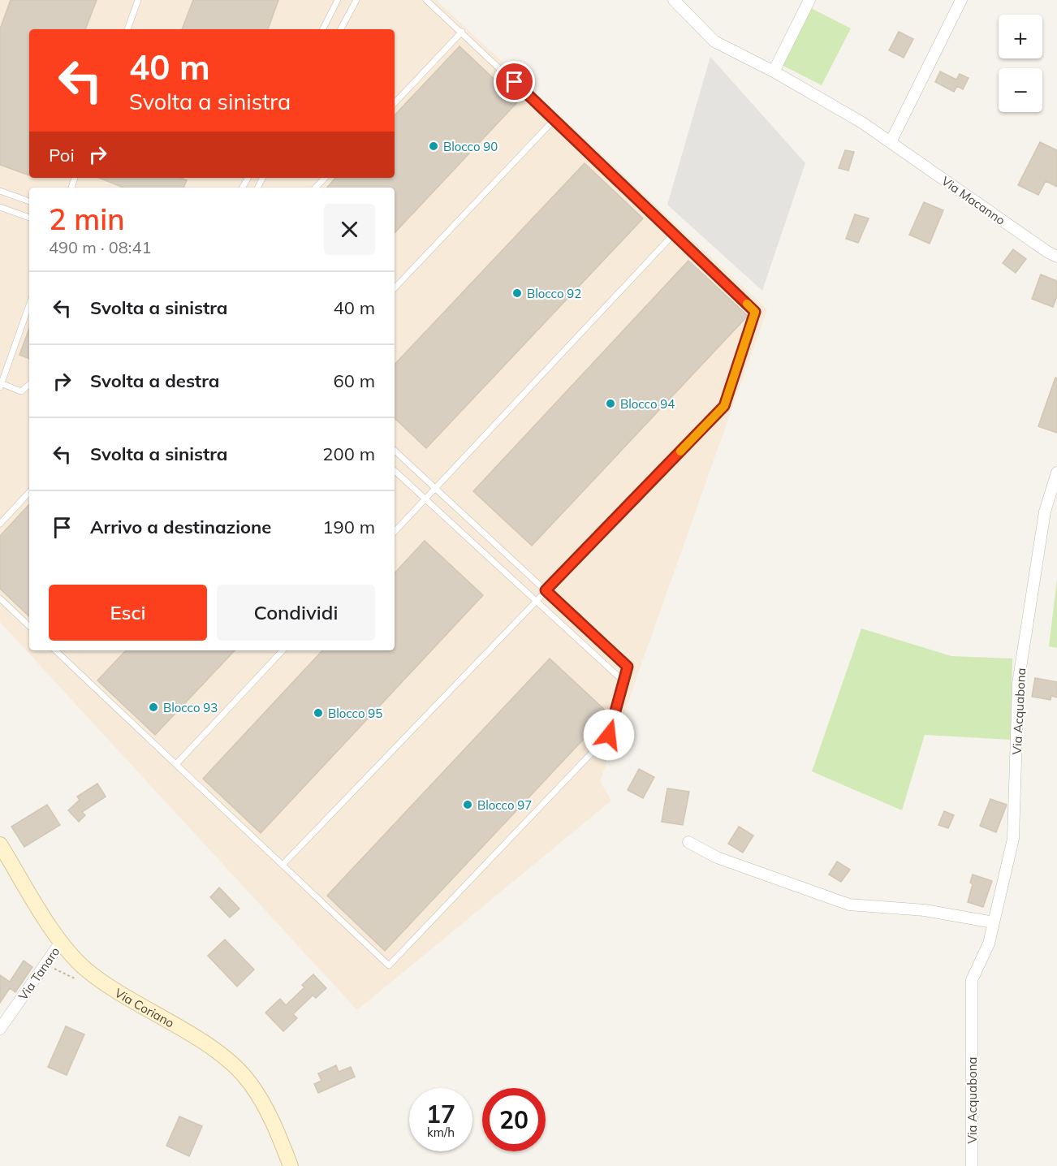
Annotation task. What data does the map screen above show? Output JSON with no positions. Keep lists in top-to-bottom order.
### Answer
{
  "streets": {
    "main road": ["Via Coriano"],
    "street": ["Via Macanno", "Via Acquabona", "Via Tanaro"]
  },
  "crossings": [
    ["Via Tanaro", "Via Coriano"]
  ],
  "places": [
    "Blocco 90",
    "Blocco 92",
    "Blocco 94",
    "Blocco 93",
    "Blocco 95",
    "Blocco 97"
  ],
  "page": {
    "map_buttons": ["+", "−"],
    "turn": ["40 m", "Svolta a sinistra"],
    "then": "Poi",
    "heading": ["2 min", "490 m · 08:41"],
    "list": [
      {
        "name": "Svolta a sinistra",
        "value": "40 m"
      },
      {
        "name": "Svolta a destra",
        "value": "60 m"
      },
      {
        "name": "Svolta a sinistra",
        "value": "200 m"
      },
      {
        "name": "Arrivo a destinazione",
        "value": "190 m"
      }
    ],
    "buttons": ["Esci", "Condividi"],
    "speed": "17 km/h",
    "limit": "20"
  }
}
